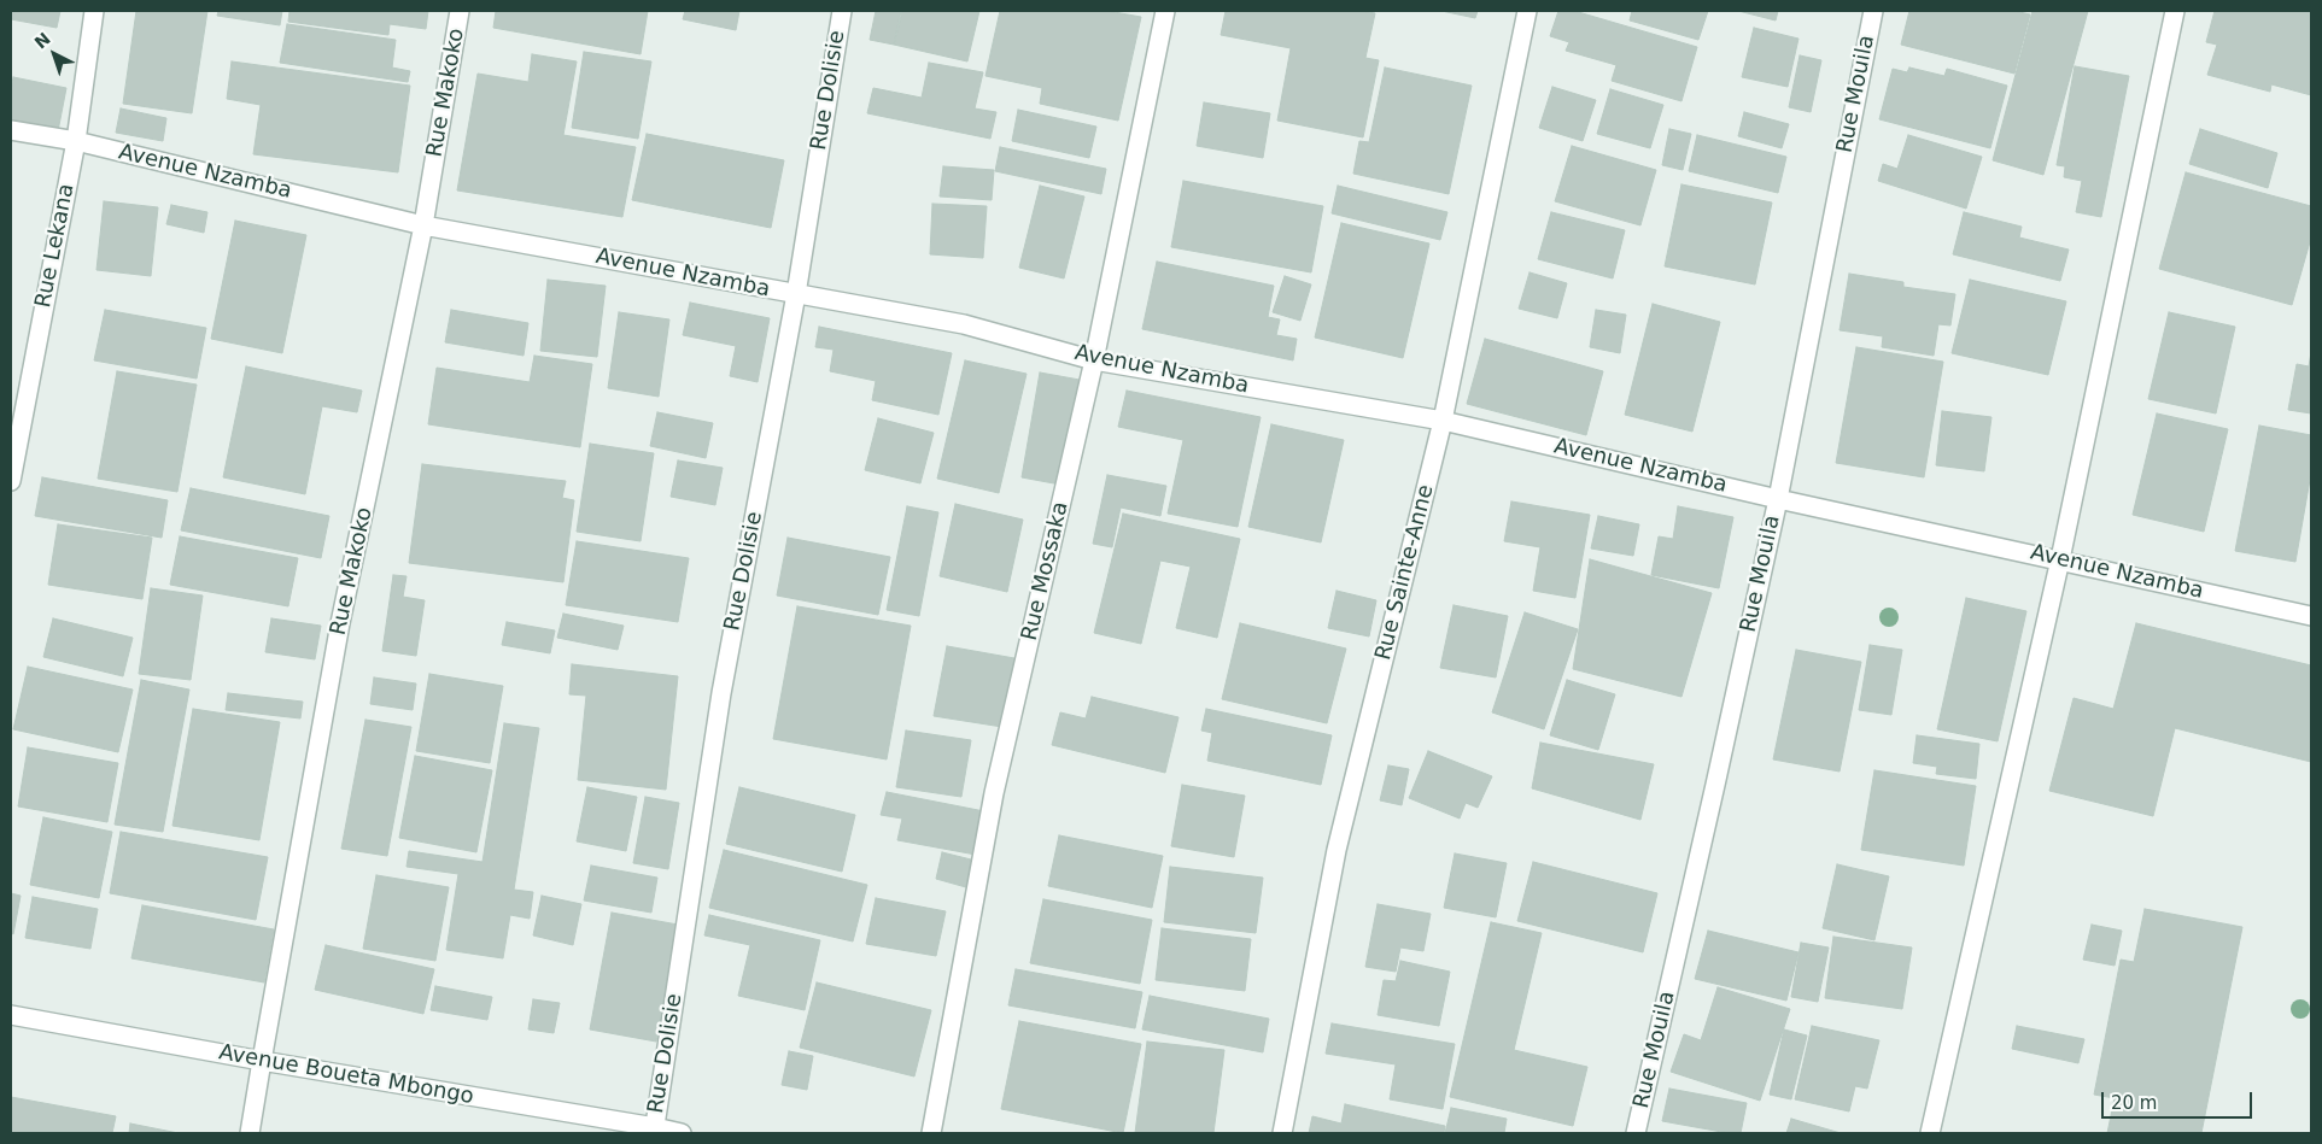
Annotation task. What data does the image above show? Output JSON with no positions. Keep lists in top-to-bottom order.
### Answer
{
  "streets": {
    "street": [
      "Rue Dolisie",
      "Rue Makoko",
      "Rue Mouila",
      "Avenue Nzamba",
      "Rue Lekana",
      "Rue Mossaka",
      "Rue Sainte-Anne",
      "Avenue Boueta Mbongo"
    ]
  },
  "crossings": [
    ["Rue Dolisie", "Avenue Nzamba"],
    ["Rue Dolisie", "Avenue Boueta Mbongo"],
    ["Rue Makoko", "Avenue Nzamba"],
    ["Rue Makoko", "Avenue Boueta Mbongo"],
    ["Rue Mouila", "Avenue Nzamba"],
    ["Avenue Nzamba", "Rue Lekana"],
    ["Avenue Nzamba", "Rue Mossaka"],
    ["Avenue Nzamba", "Rue Sainte-Anne"]
  ],
  "scale_bar": "20 m",
  "north": "top left"
}
